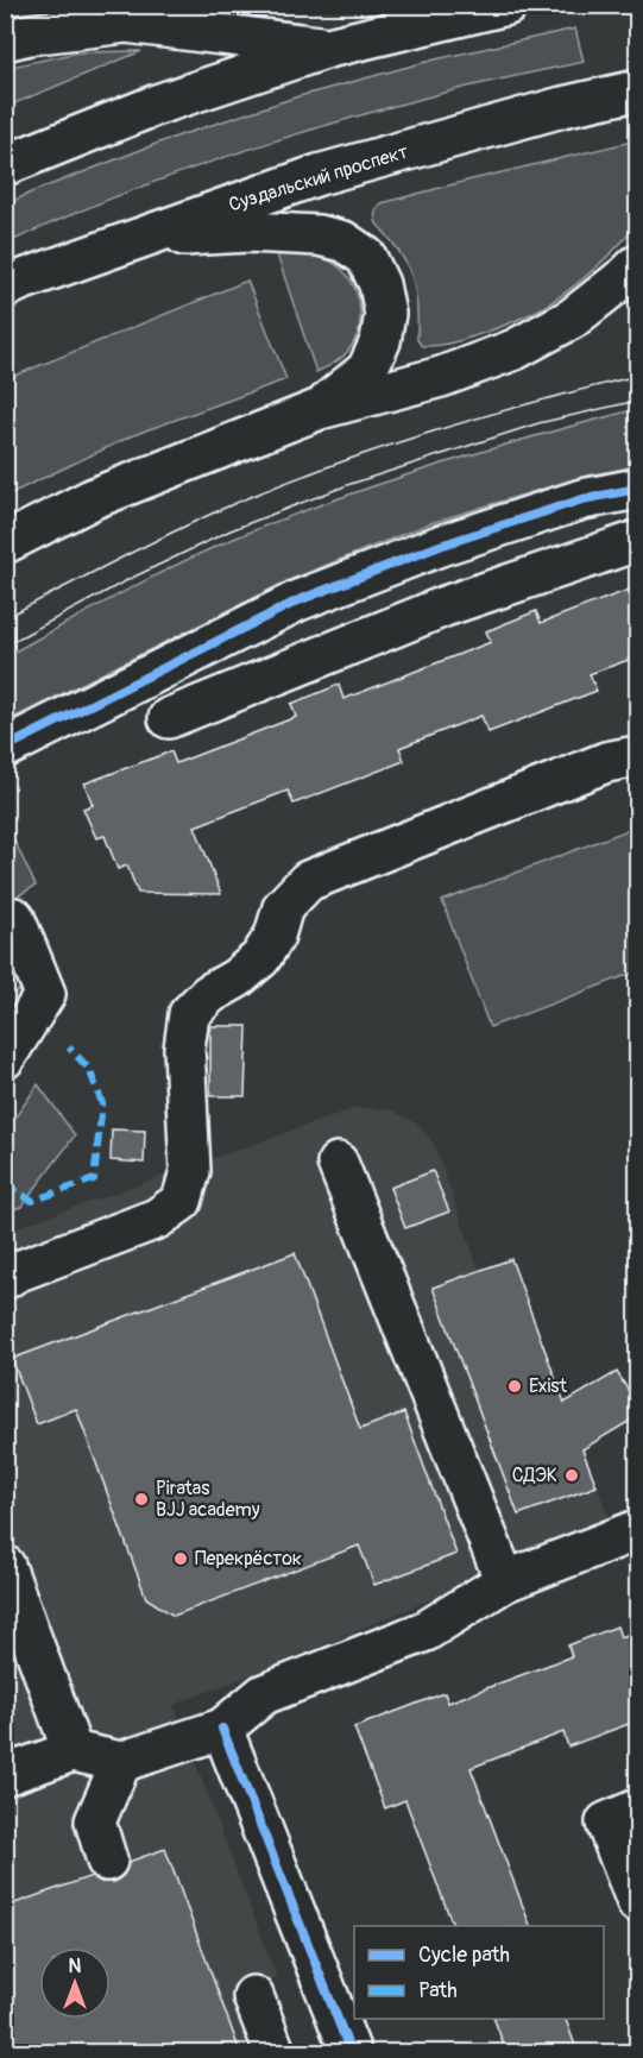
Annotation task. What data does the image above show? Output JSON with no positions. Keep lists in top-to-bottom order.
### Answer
{
  "streets": {
    "main road": ["Суздальский проспект"]
  },
  "places": [
    "Exist",
    "СДЭК",
    "Piratas BJJ academy",
    "Перекрёсток"
  ],
  "legend": ["Cycle path", "Path"],
  "north": "top"
}
